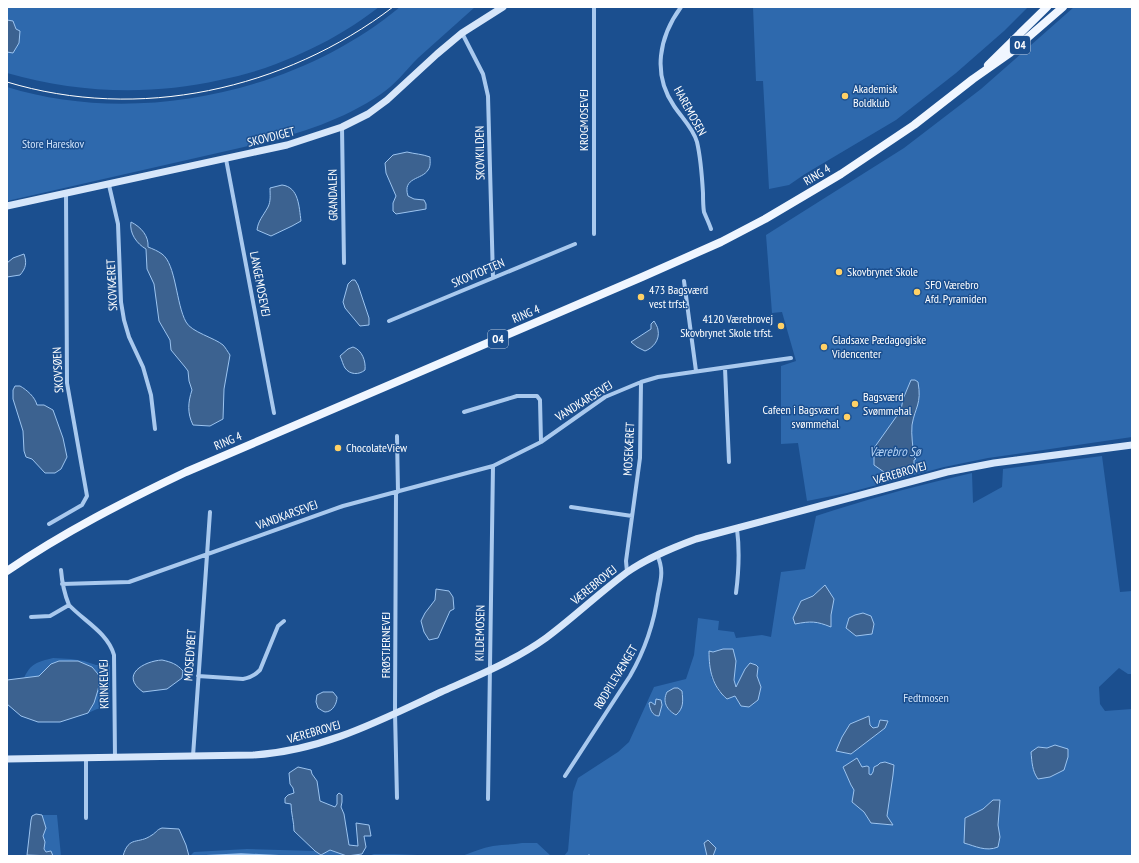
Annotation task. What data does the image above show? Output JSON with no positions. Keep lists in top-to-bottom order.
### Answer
{
  "streets": {
    "main road": ["O4", "RING 4"],
    "street": [
      "HAREMOSEN",
      "KROGMOSEVEJ",
      "SKOVDIGET",
      "SKOVKILDEN",
      "GRANDALEN",
      "SKOVTOFTEN",
      "LANGEMOSEVEJ",
      "SKOVKÆRET",
      "SKOVSØEN",
      "VANDKARSEVEJ",
      "MOSEKÆRET",
      "VÆREBROVEJ",
      "KILDEMOSEN",
      "FRØSTJERNEVEJ",
      "MOSEDYBET",
      "RØDPILEVÆNGET",
      "KRINKELVEJ"
    ]
  },
  "crossings": [
    ["SKOVDIGET", "SKOVKILDEN"],
    ["SKOVDIGET", "GRANDALEN"],
    ["SKOVDIGET", "LANGEMOSEVEJ"],
    ["SKOVDIGET", "SKOVKÆRET"],
    ["SKOVDIGET", "SKOVSØEN"],
    ["SKOVKILDEN", "SKOVTOFTEN"],
    ["VANDKARSEVEJ", "MOSEKÆRET"],
    ["VANDKARSEVEJ", "KILDEMOSEN"],
    ["VANDKARSEVEJ", "FRØSTJERNEVEJ"],
    ["VANDKARSEVEJ", "MOSEDYBET"],
    ["VANDKARSEVEJ", "KRINKELVEJ"],
    ["MOSEKÆRET", "VÆREBROVEJ"],
    ["VÆREBROVEJ", "KILDEMOSEN"],
    ["VÆREBROVEJ", "FRØSTJERNEVEJ"],
    ["VÆREBROVEJ", "MOSEDYBET"],
    ["VÆREBROVEJ", "RØDPILEVÆNGET"],
    ["VÆREBROVEJ", "KRINKELVEJ"]
  ],
  "water": ["Værebro Sø"],
  "parks": ["Store Hareskov", "Fedtmosen"],
  "places": [
    "Akademisk Boldklub",
    "Skovbrynet Skole",
    "SFO Værebro Afd. Pyramiden",
    "473 Bagsværd vest trfst.",
    "4120 Værebrovej Skovbrynet Skole trfst.",
    "Gladsaxe Pædagogiske Videncenter",
    "Bagsværd Svømmehal",
    "Cafeen i Bagsværd svømmehal",
    "ChocolateView"
  ]
}
